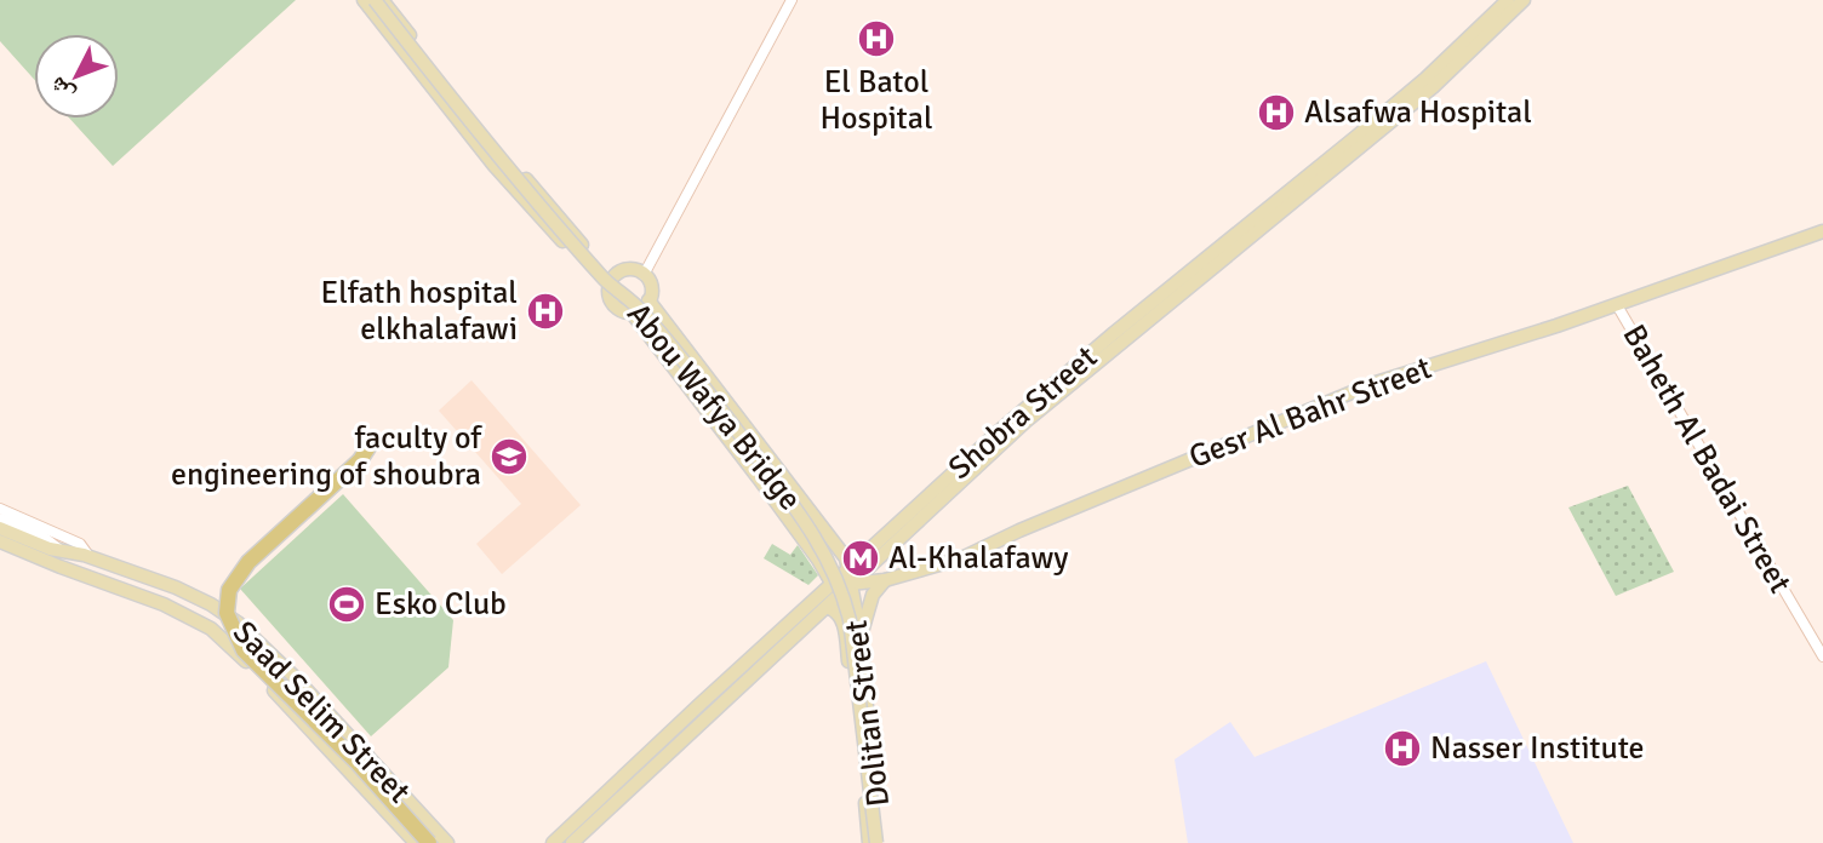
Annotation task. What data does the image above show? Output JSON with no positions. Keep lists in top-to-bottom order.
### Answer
{
  "streets": {
    "main road": [
      "Abou Wafya Bridge",
      "Shobra Street",
      "Gesr Al Bahr Street",
      "Saad Selim Street",
      "Dolitan Street"
    ],
    "street": ["Baheth Al Badai Street"]
  },
  "crossings": [
    ["Abou Wafya Bridge", "Dolitan Street"],
    ["Shobra Street", "Gesr Al Bahr Street"],
    ["Shobra Street", "Dolitan Street"],
    ["Gesr Al Bahr Street", "Baheth Al Badai Street"],
    ["Gesr Al Bahr Street", "Dolitan Street"]
  ],
  "places": {
    "hospital": [
      "El Batol Hospital",
      "Alsafwa Hospital",
      "Elfath hospital elkhalafawi",
      "Nasser Institute"
    ],
    "school or university": ["faculty of engineering of shoubra"],
    "metro station": ["Al-Khalafawy"],
    "sports": ["Esko Club"]
  },
  "north": "bottom left"
}
